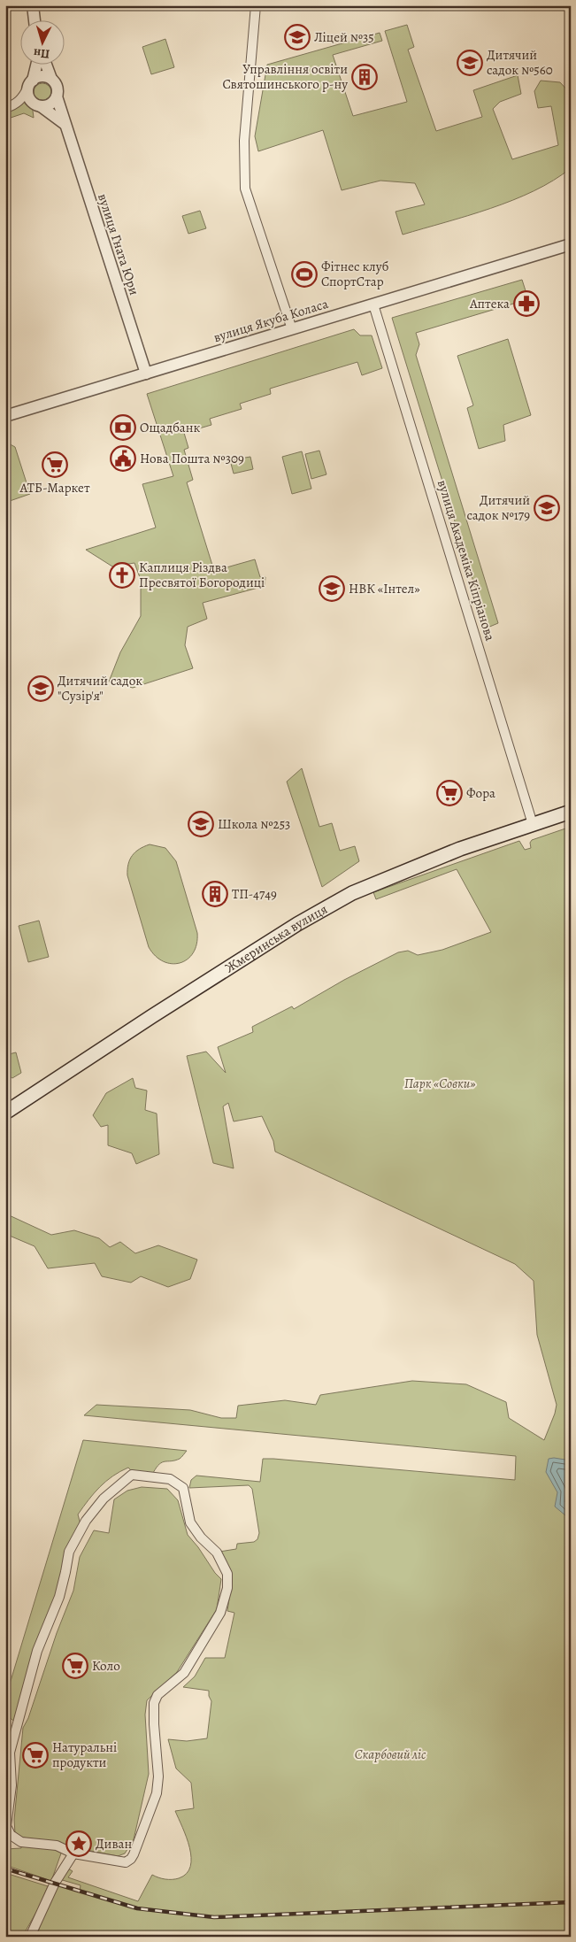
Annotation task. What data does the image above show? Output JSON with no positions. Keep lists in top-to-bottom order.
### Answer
{
  "streets": {
    "main road": ["Жмеринська вулиця"],
    "street": ["вулиця Гната Юри", "вулиця Якуба Коласа", "вулиця Академіка Кіпріанова"]
  },
  "crossings": [
    ["вулиця Гната Юри", "вулиця Якуба Коласа"],
    ["вулиця Якуба Коласа", "вулиця Академіка Кіпріанова"],
    ["вулиця Академіка Кіпріанова", "Жмеринська вулиця"]
  ],
  "parks": ["Парк «Совки»", "Скарбовий ліс"],
  "places": {
    "school or university": [
      "Ліцей №35",
      "Дитячий садок №560",
      "Дитячий садок №179",
      "НВК «Інтел»",
      "Дитячий садок \"Сузір'я\"",
      "Школа №253"
    ],
    "building": ["Управління освіти Святошинського р-ну", "ТП-4749"],
    "sports": ["Фітнес клуб СпортСтар"],
    "pharmacy": ["Аптека"],
    "bank": ["Ощадбанк"],
    "public building": ["Нова Пошта №309"],
    "supermarket": [
      "АТБ-Маркет",
      "Фора",
      "Коло",
      "Натуральні продукти"
    ],
    "church": ["Каплиця Різдва Пресвятої Богородиці"],
    "place": ["Диван"]
  },
  "north": "bottom"
}
